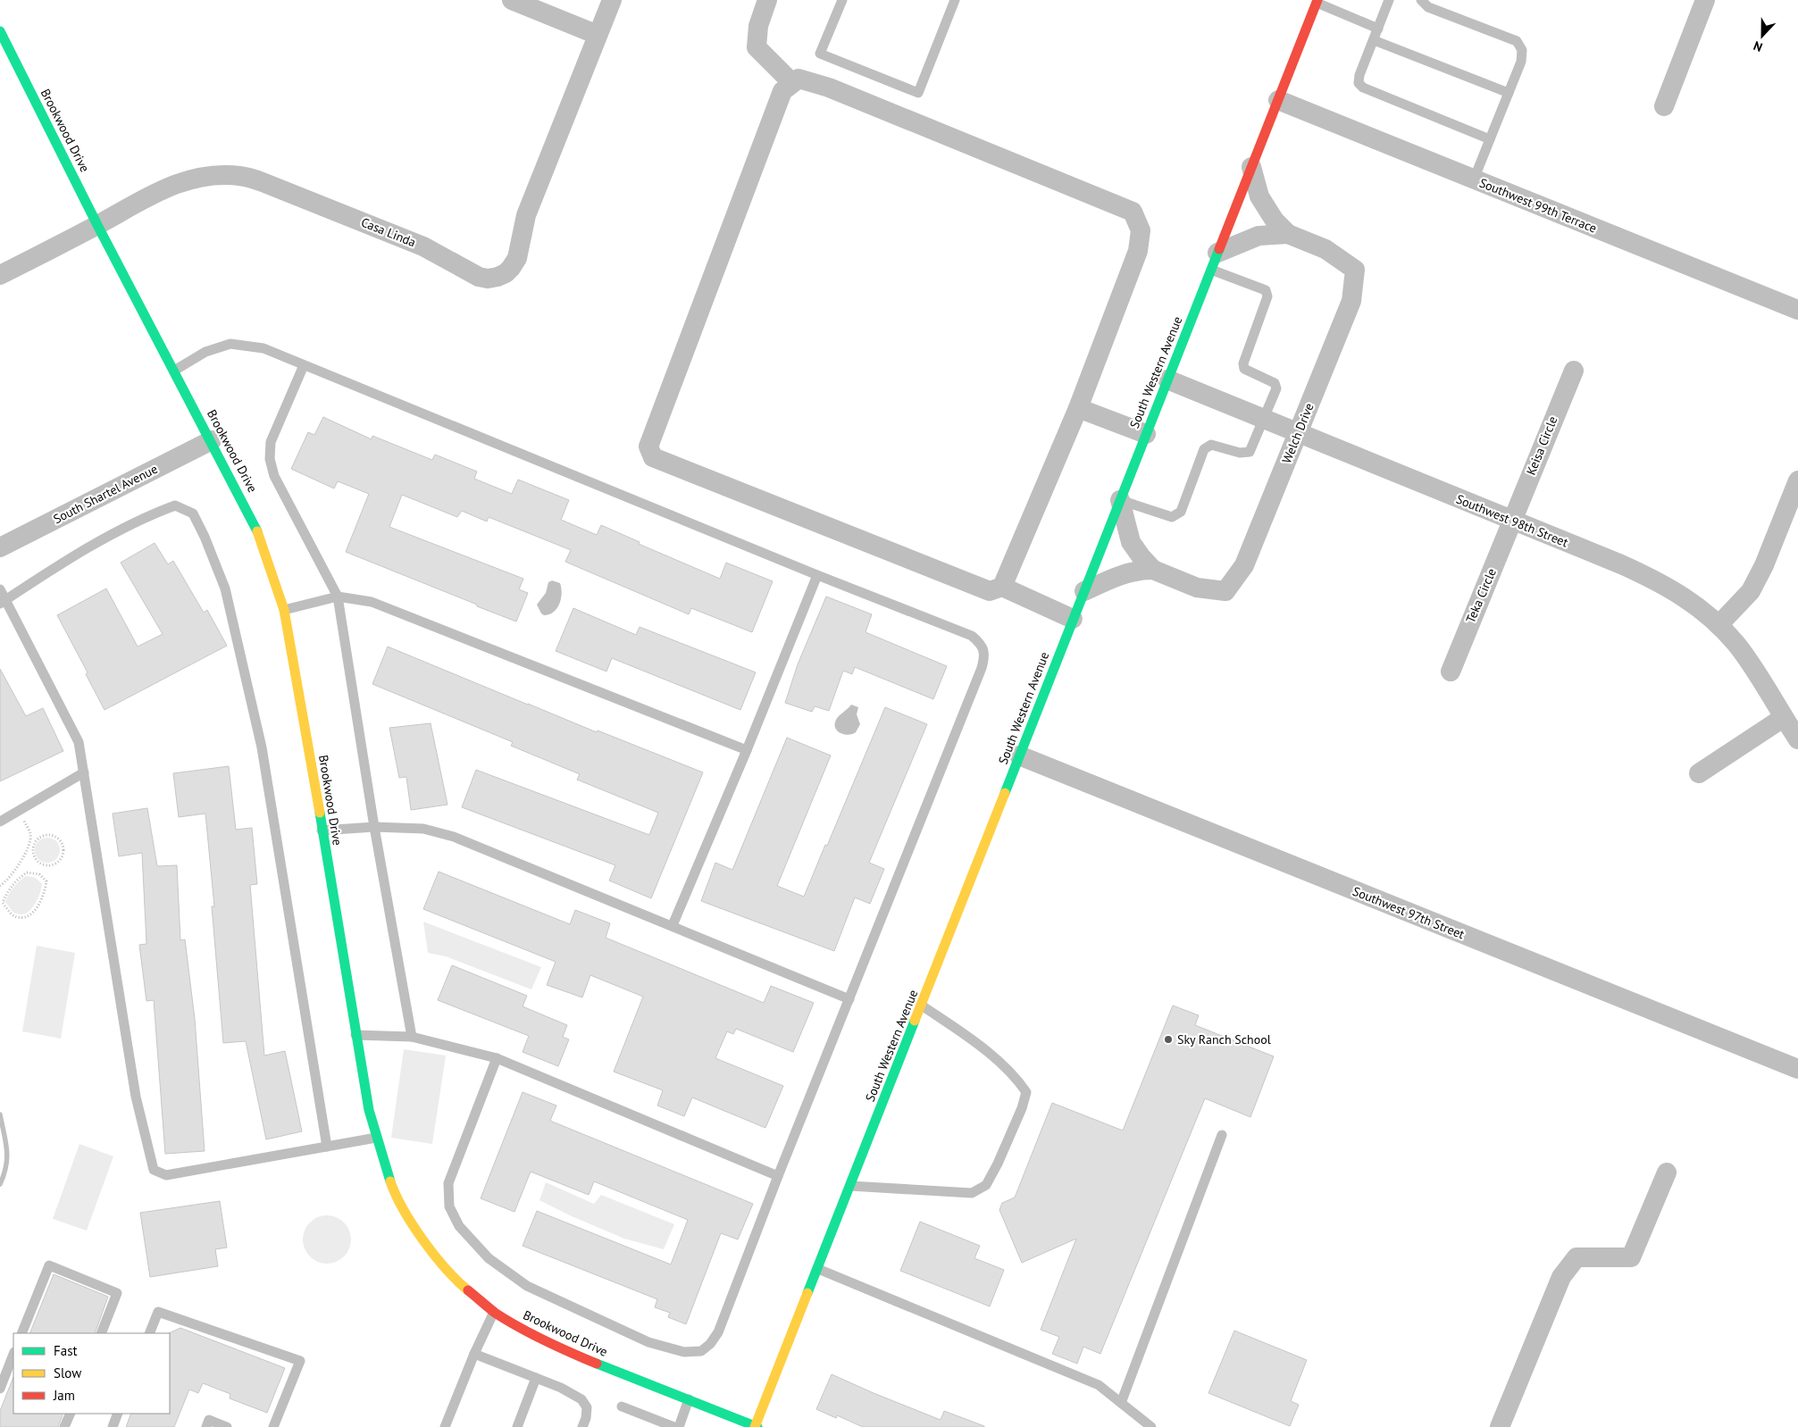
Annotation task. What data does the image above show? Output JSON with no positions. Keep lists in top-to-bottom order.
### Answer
{
  "streets": {
    "street": [
      "Brookwood Drive",
      "Southwest 99th Terrace",
      "Casa Linda",
      "South Western Avenue",
      "Welch Drive",
      "Keisa Circle",
      "South Shartel Avenue",
      "Southwest 98th Street",
      "Teka Circle",
      "Southwest 97th Street"
    ]
  },
  "crossings": [
    ["Brookwood Drive", "Casa Linda"],
    ["Brookwood Drive", "South Western Avenue"],
    ["Brookwood Drive", "South Shartel Avenue"],
    ["Southwest 99th Terrace", "South Western Avenue"],
    ["South Western Avenue", "Welch Drive"],
    ["South Western Avenue", "Southwest 98th Street"],
    ["South Western Avenue", "Southwest 97th Street"],
    ["Welch Drive", "Southwest 98th Street"],
    ["Keisa Circle", "Southwest 98th Street"],
    ["Keisa Circle", "Teka Circle"],
    ["Southwest 98th Street", "Teka Circle"]
  ],
  "places": ["Sky Ranch School"],
  "legend": ["Fast", "Slow", "Jam"],
  "north": "bottom"
}
